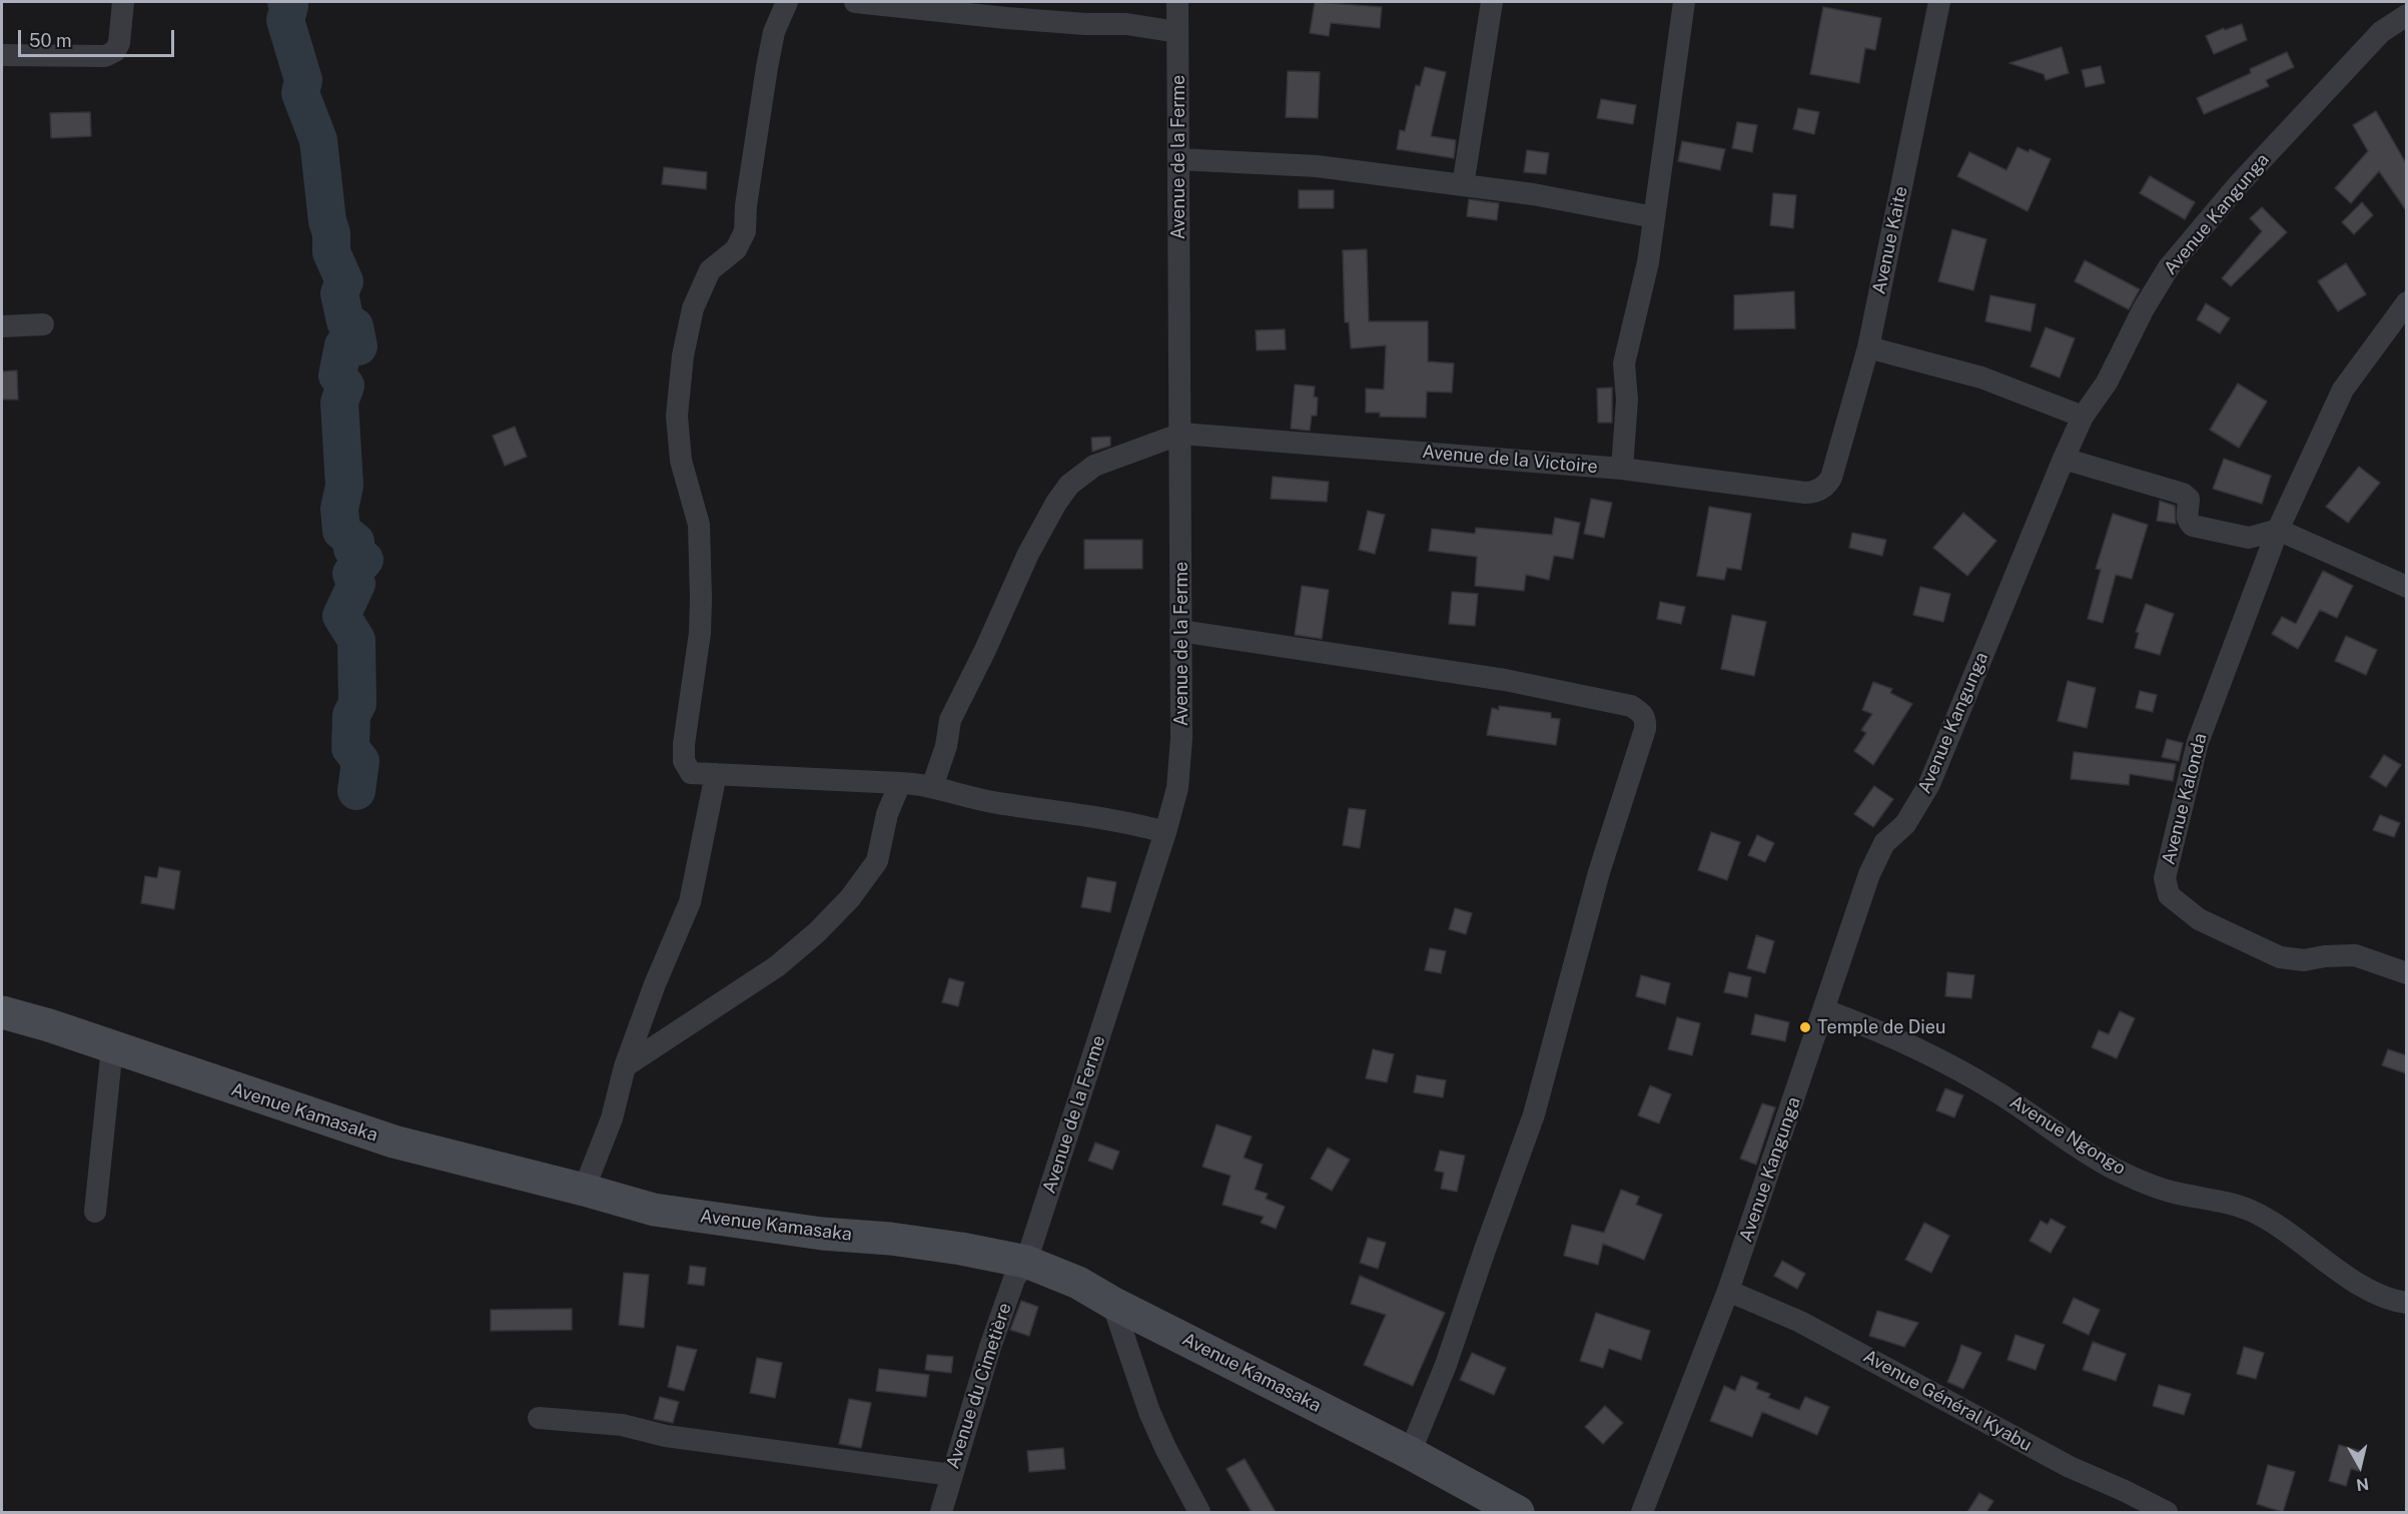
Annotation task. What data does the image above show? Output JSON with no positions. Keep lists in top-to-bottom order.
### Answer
{
  "streets": {
    "street": [
      "Avenue de la Ferme",
      "Avenue Kangunga",
      "Avenue Kaite",
      "Avenue de la Victoire",
      "Avenue Kalonda",
      "Avenue Kamasaka",
      "Avenue Ngongo",
      "Avenue du Cimetière",
      "Avenue Général Kyabu"
    ]
  },
  "crossings": [
    ["Avenue de la Ferme", "Avenue de la Victoire"],
    ["Avenue de la Ferme", "Avenue Kamasaka"],
    ["Avenue de la Ferme", "Avenue du Cimetière"],
    ["Avenue Kangunga", "Avenue Ngongo"],
    ["Avenue Kangunga", "Avenue Général Kyabu"],
    ["Avenue Kaite", "Avenue de la Victoire"],
    ["Avenue Kamasaka", "Avenue du Cimetière"]
  ],
  "places": ["Temple de Dieu"],
  "scale_bar": "50 m",
  "north": "bottom"
}
